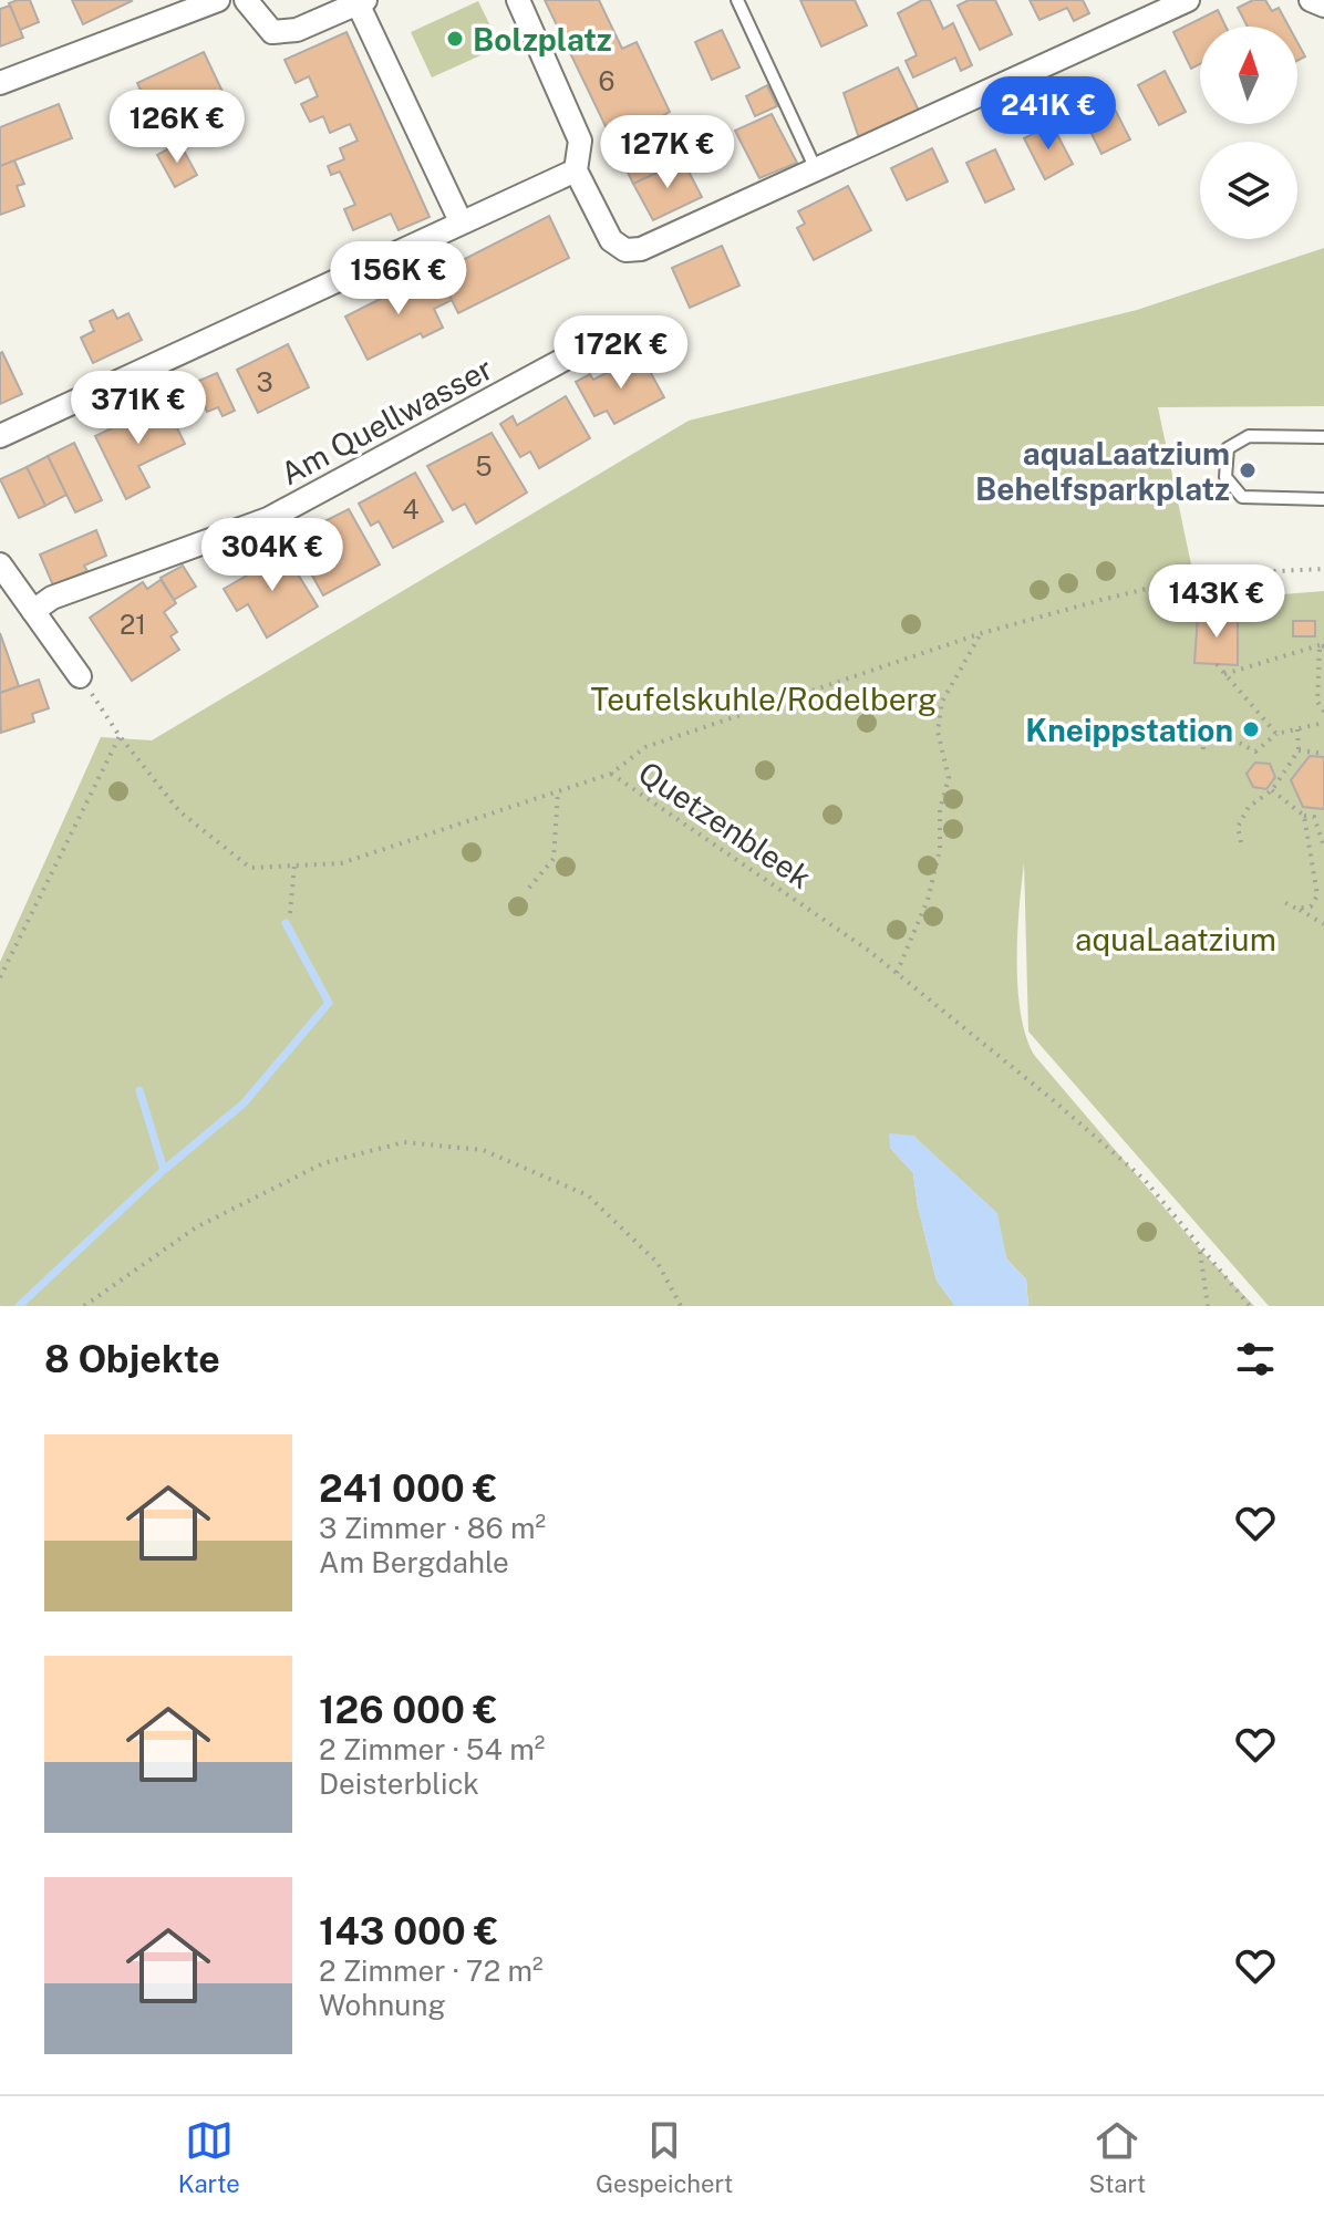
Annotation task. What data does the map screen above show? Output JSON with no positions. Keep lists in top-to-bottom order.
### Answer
{
  "streets": {
    "street": ["Am Quellwasser"],
    "path": ["Quetzenbleek"]
  },
  "parks": ["Teufelskuhle/Rodelberg", "aquaLaatzium"],
  "places": ["Bolzplatz", "aquaLaatzium Behelfsparkplatz", "Kneippstation"],
  "house_numbers": [
    "6",
    "3",
    "5",
    "4",
    "21"
  ],
  "north": "top",
  "page": {
    "price": [
      "241K €",
      "126K €",
      "127K €",
      "156K €",
      "172K €",
      "371K €",
      "304K €",
      "143K €"
    ],
    "heading": "8 Objekte",
    "list": [
      {
        "name": "241 000 €",
        "note": "3 Zimmer · 86 m² · Am Bergdahle"
      },
      {
        "name": "126 000 €",
        "note": "2 Zimmer · 54 m² · Deisterblick"
      },
      {
        "name": "143 000 €",
        "note": "2 Zimmer · 72 m² · Wohnung"
      }
    ],
    "tabs": ["Karte", "Gespeichert", "Start"]
  }
}
